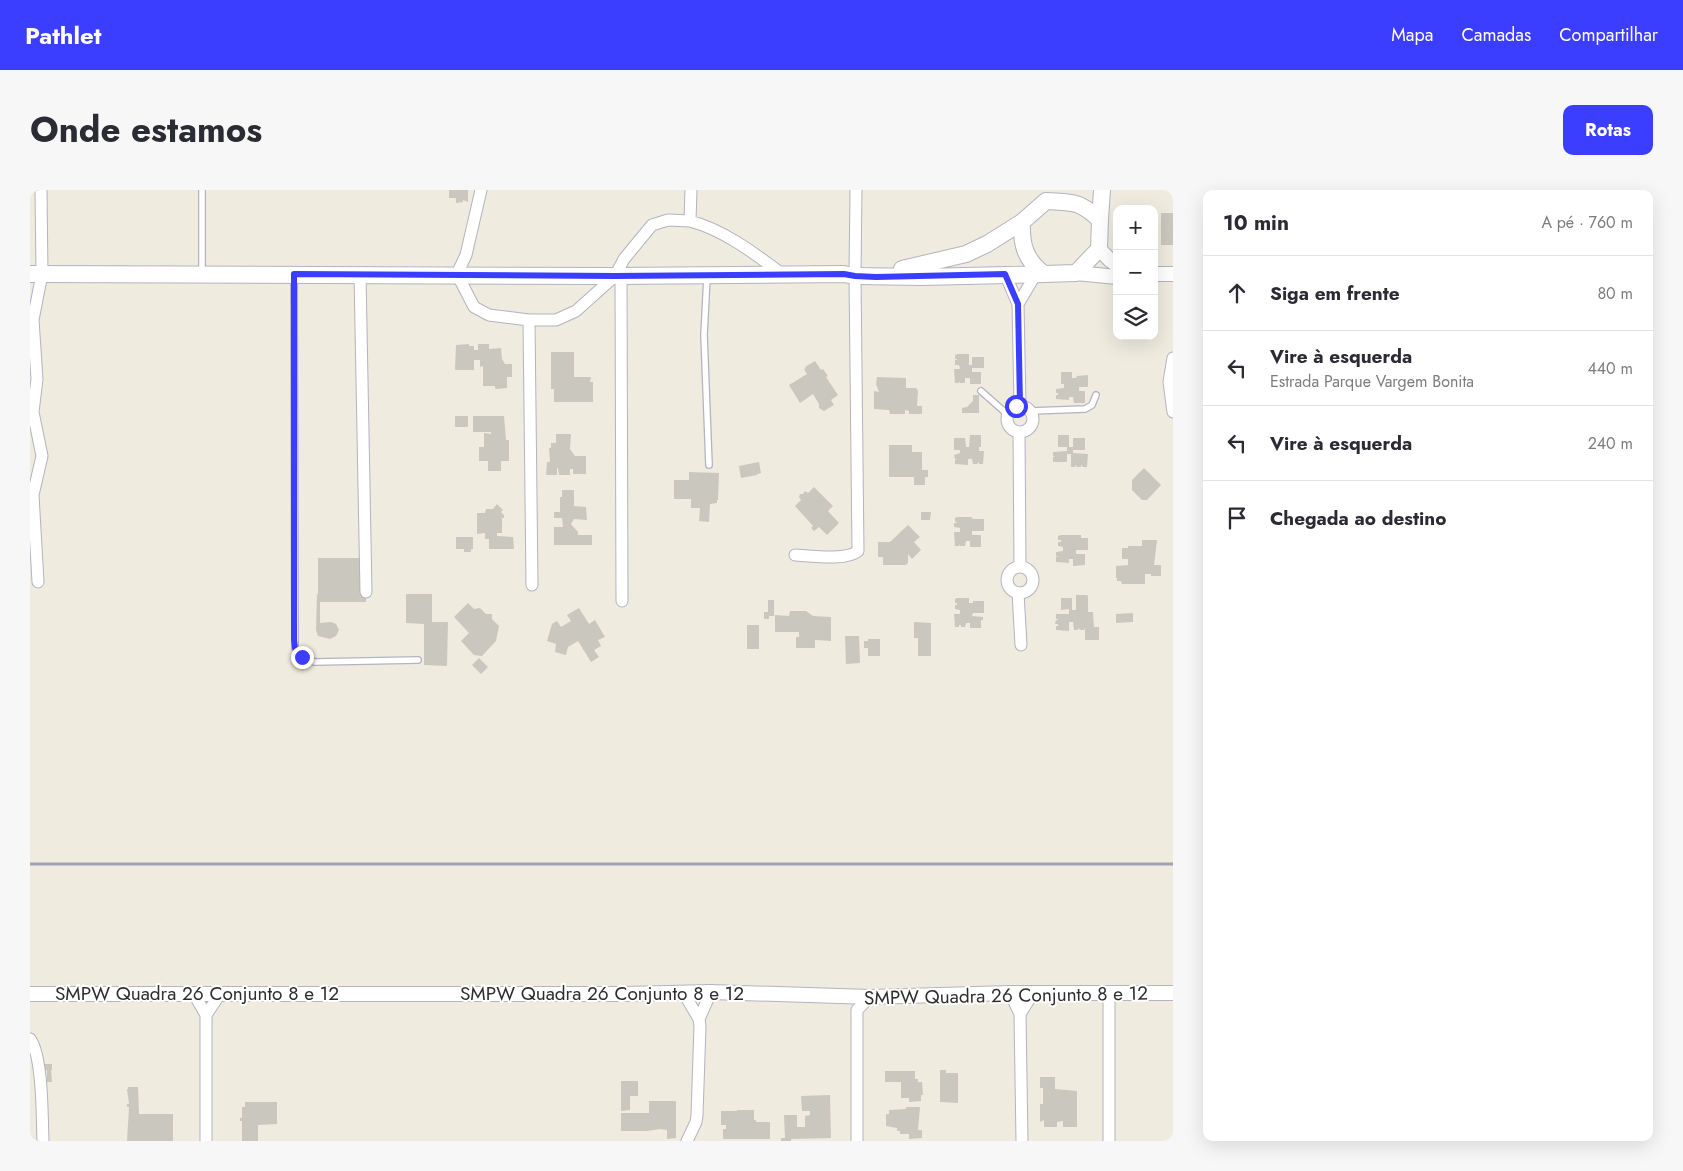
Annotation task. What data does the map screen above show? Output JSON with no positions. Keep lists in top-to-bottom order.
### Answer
{
  "streets": {
    "street": ["SMPW Quadra 26 Conjunto 8 e 12"]
  },
  "page": {
    "header": "Pathlet",
    "nav": ["Mapa", "Camadas", "Compartilhar"],
    "title": "Onde estamos",
    "buttons": "Rotas",
    "heading": ["10 min", "A pé · 760 m"],
    "map_buttons": ["+", "−"],
    "list": [
      ["Siga em frente", "80 m"],
      ["Vire à esquerda", "Estrada Parque Vargem Bonita", "440 m"],
      ["Vire à esquerda", "240 m"],
      "Chegada ao destino"
    ]
  }
}
